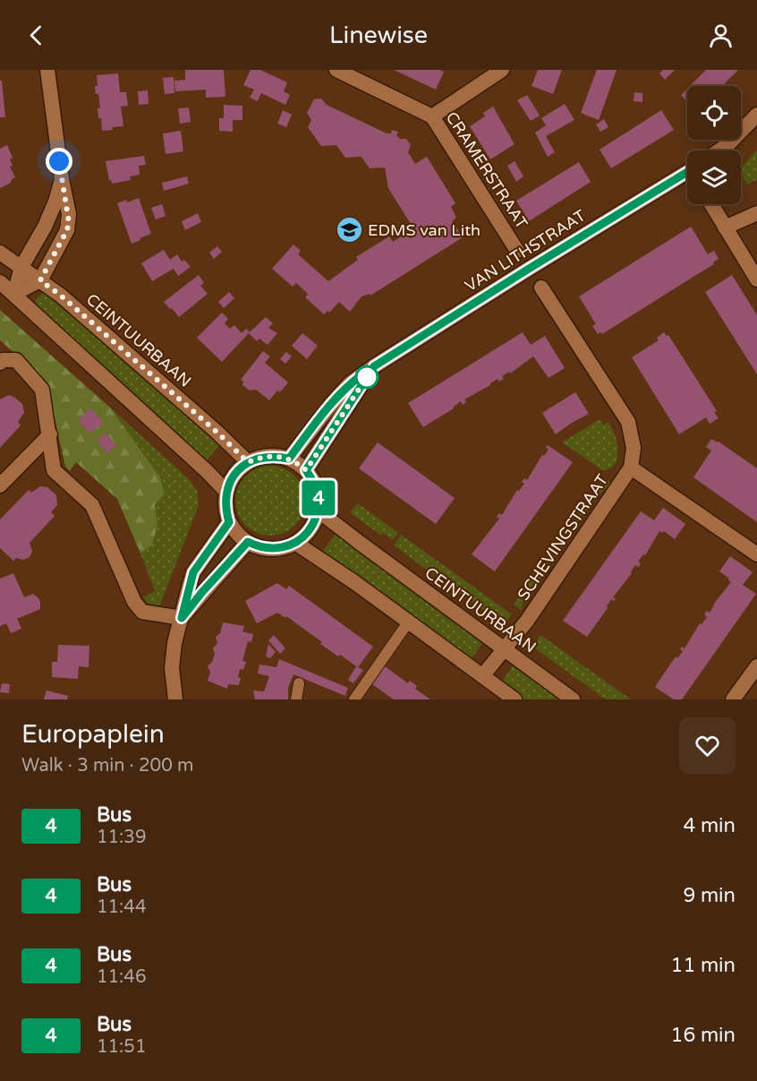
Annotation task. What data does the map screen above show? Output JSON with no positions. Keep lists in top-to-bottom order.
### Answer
{
  "streets": {
    "street": [
      "CRAMERSTRAAT",
      "VAN LITHSTRAAT",
      "CEINTUURBAAN",
      "SCHEVINGSTRAAT"
    ]
  },
  "crossings": [
    ["VAN LITHSTRAAT", "CEINTUURBAAN"],
    ["CEINTUURBAAN", "SCHEVINGSTRAAT"]
  ],
  "places": {
    "school or university": ["EDMS van Lith"]
  },
  "lines": ["bus line 4"],
  "page": {
    "header": "Linewise",
    "on_map": "4",
    "heading": ["Europaplein", "Walk · 3 min · 200 m"],
    "list": [
      {
        "mark": "4",
        "name": "Bus",
        "note": "11:39",
        "value": "4 min"
      },
      {
        "mark": "4",
        "name": "Bus",
        "note": "11:44",
        "value": "9 min"
      },
      {
        "mark": "4",
        "name": "Bus",
        "note": "11:46",
        "value": "11 min"
      },
      {
        "mark": "4",
        "name": "Bus",
        "note": "11:51",
        "value": "16 min"
      }
    ]
  }
}
